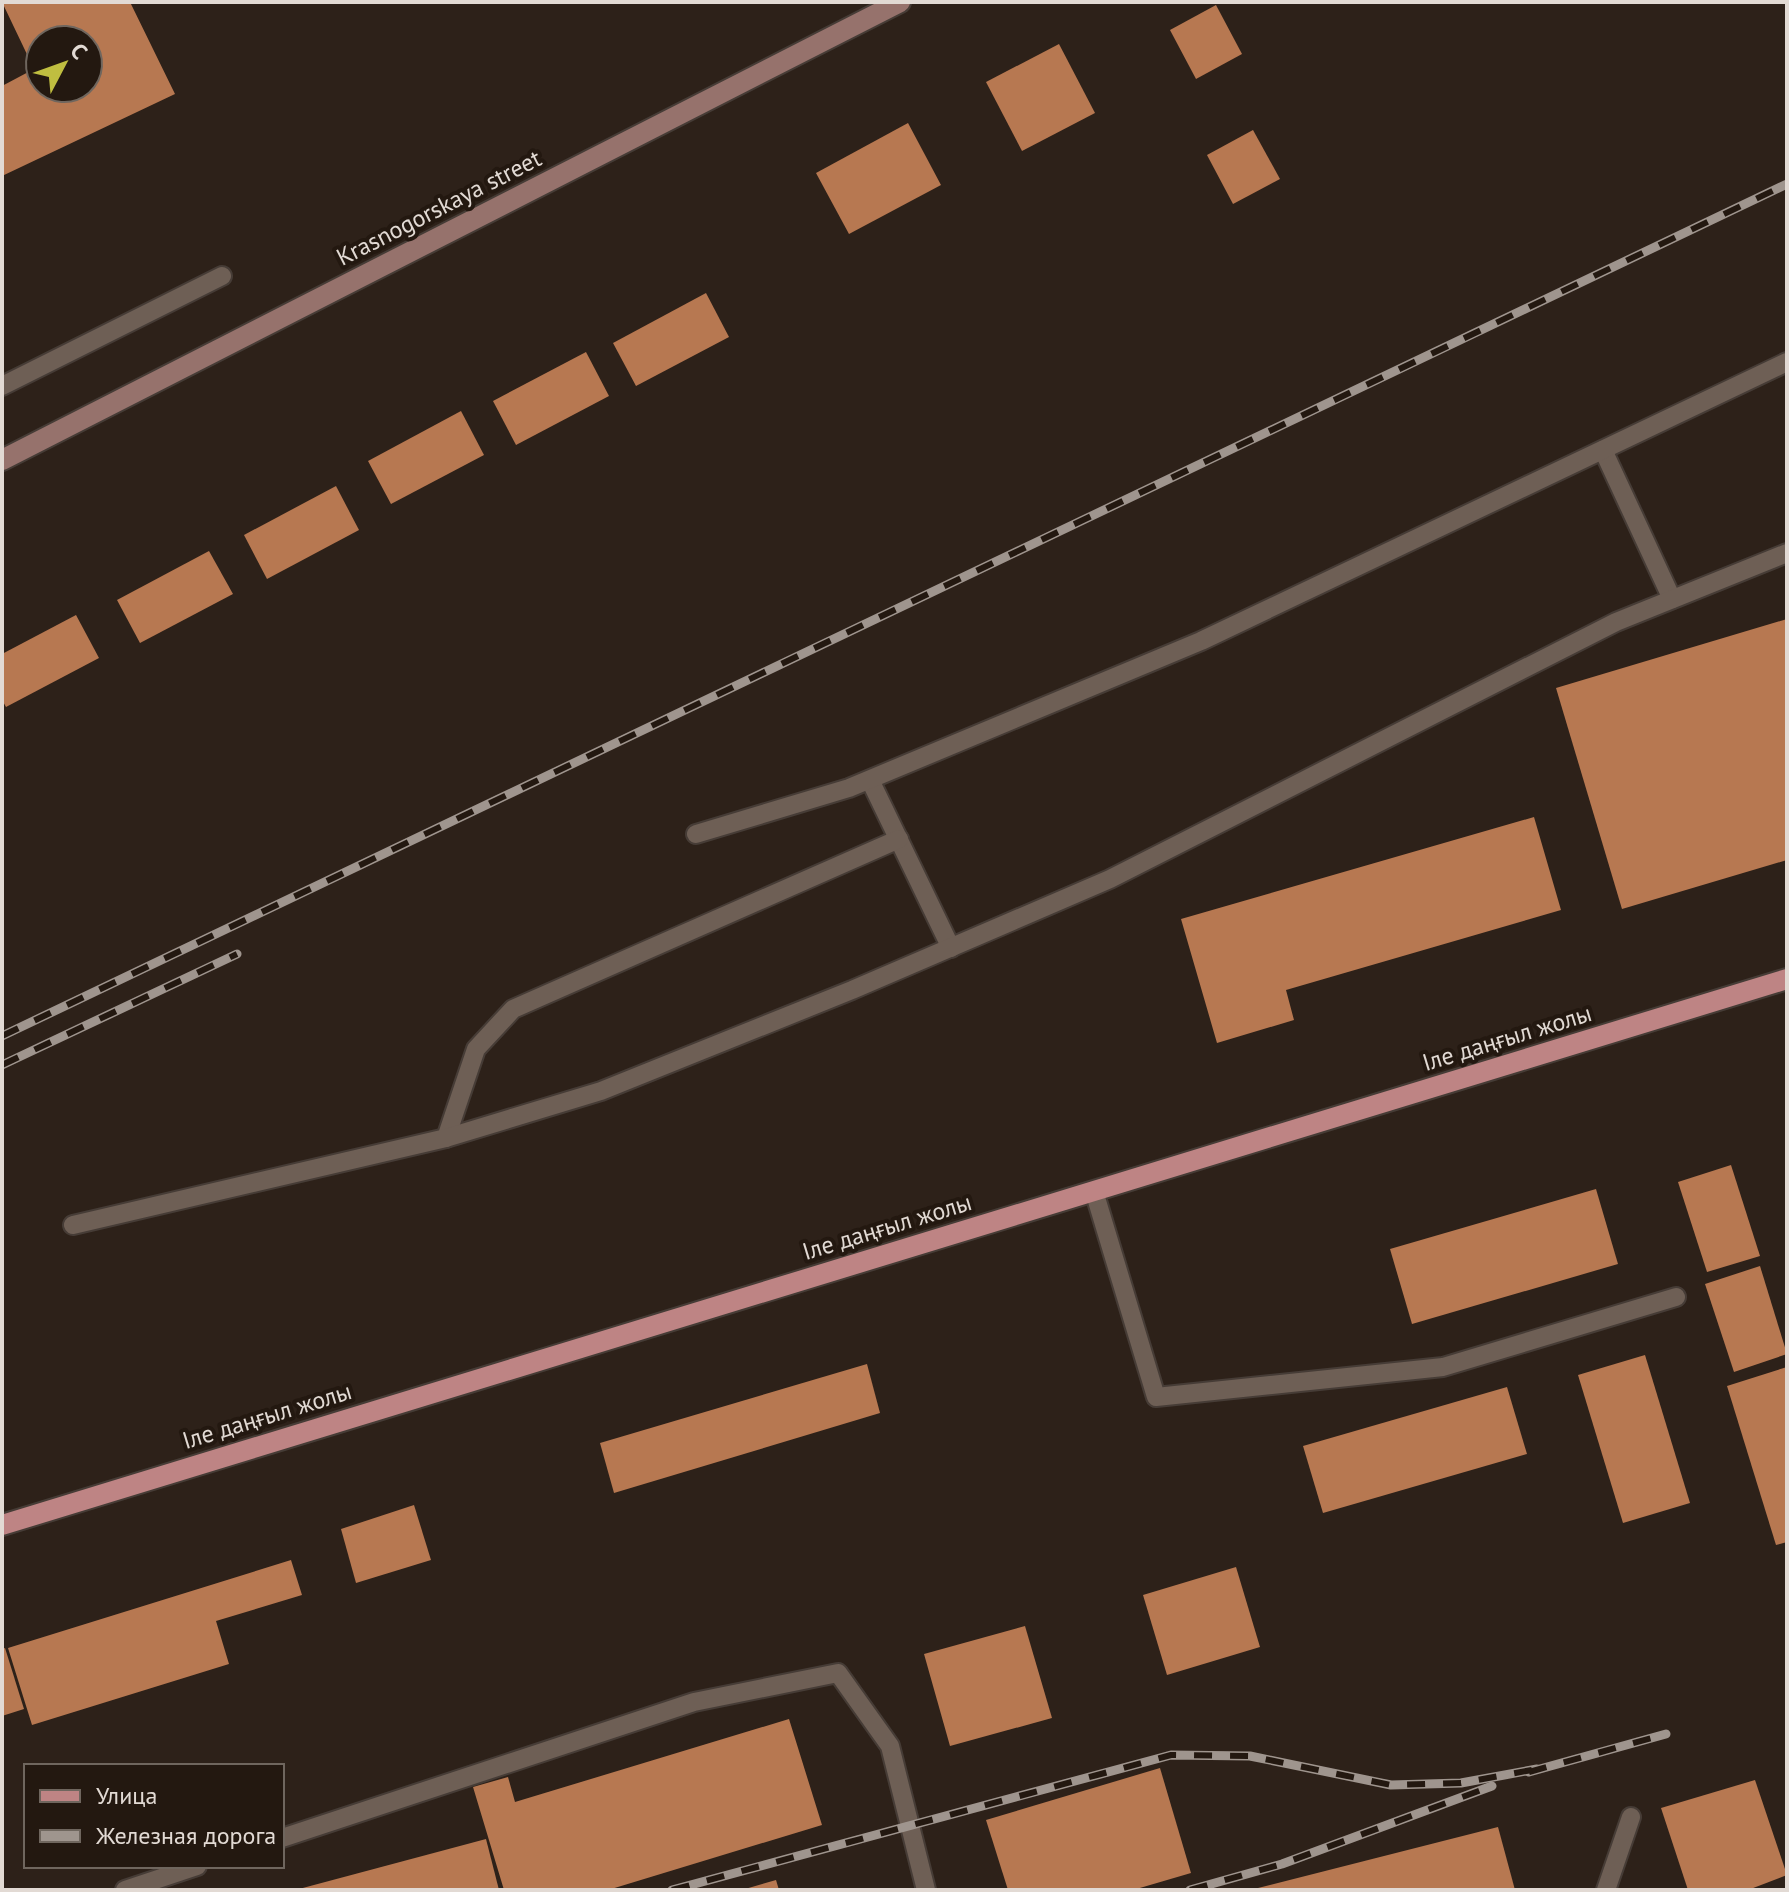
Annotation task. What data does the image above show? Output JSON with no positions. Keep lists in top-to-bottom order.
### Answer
{
  "streets": {
    "main road": ["Іле даңғыл жолы"],
    "street": ["Krasnogorskaya street"]
  },
  "legend": ["Улица", "Железная дорога"],
  "north": "top right"
}
